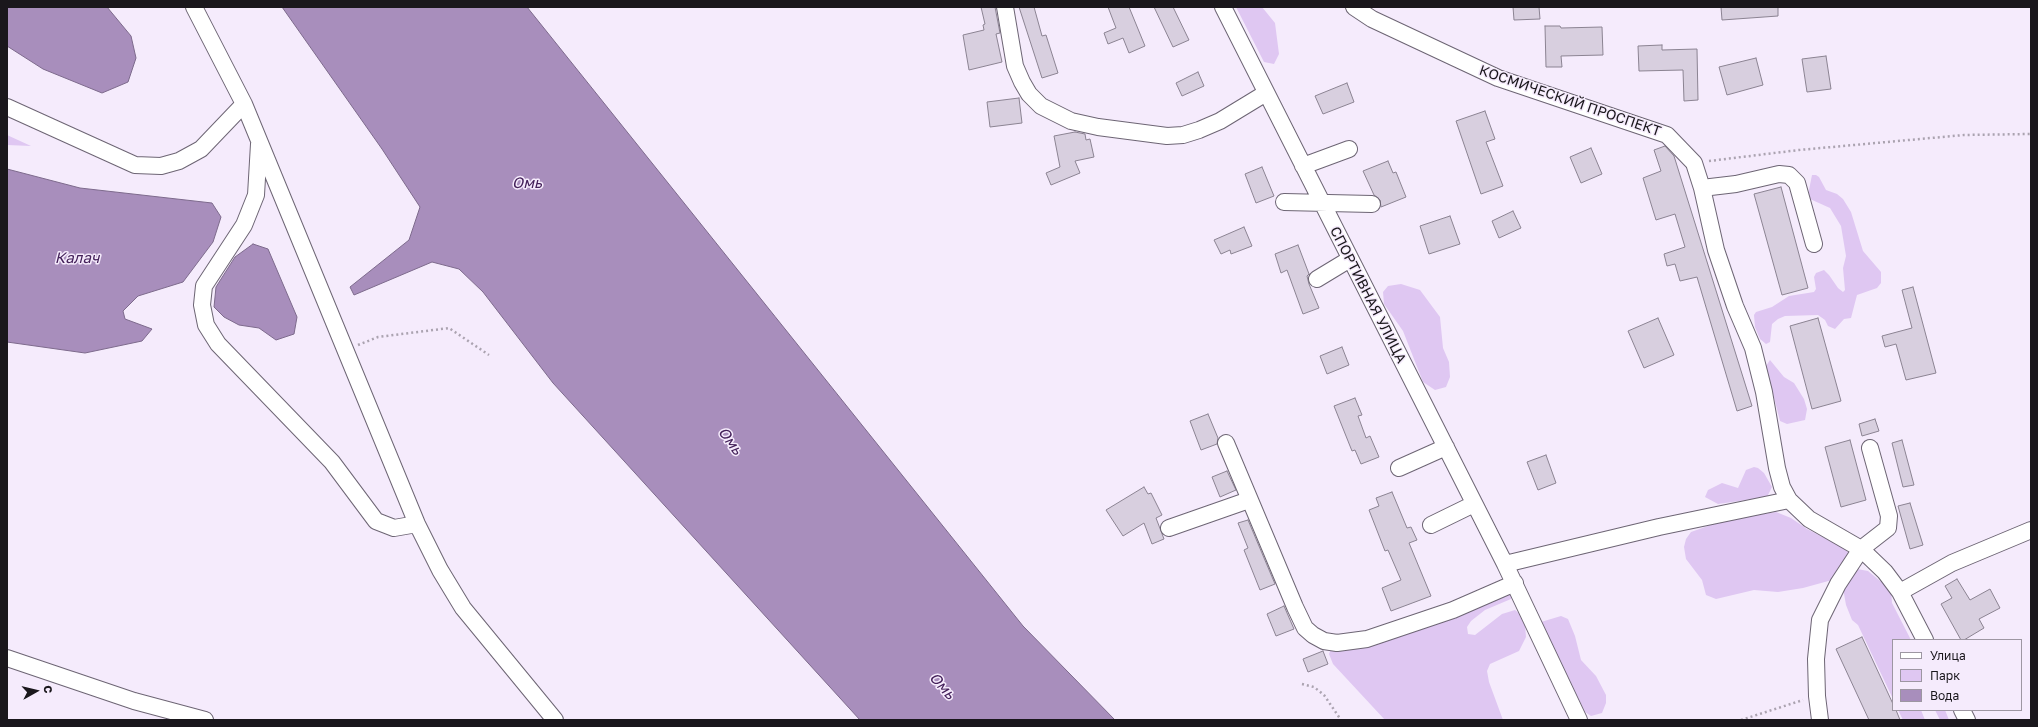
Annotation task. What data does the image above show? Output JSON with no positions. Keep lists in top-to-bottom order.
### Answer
{
  "streets": {
    "street": ["КОСМИЧЕСКИЙ ПРОСПЕКТ", "СПОРТИВНАЯ УЛИЦА"]
  },
  "water": ["Омь", "Калач"],
  "legend": ["Улица", "Парк", "Вода"],
  "north": "right"
}
